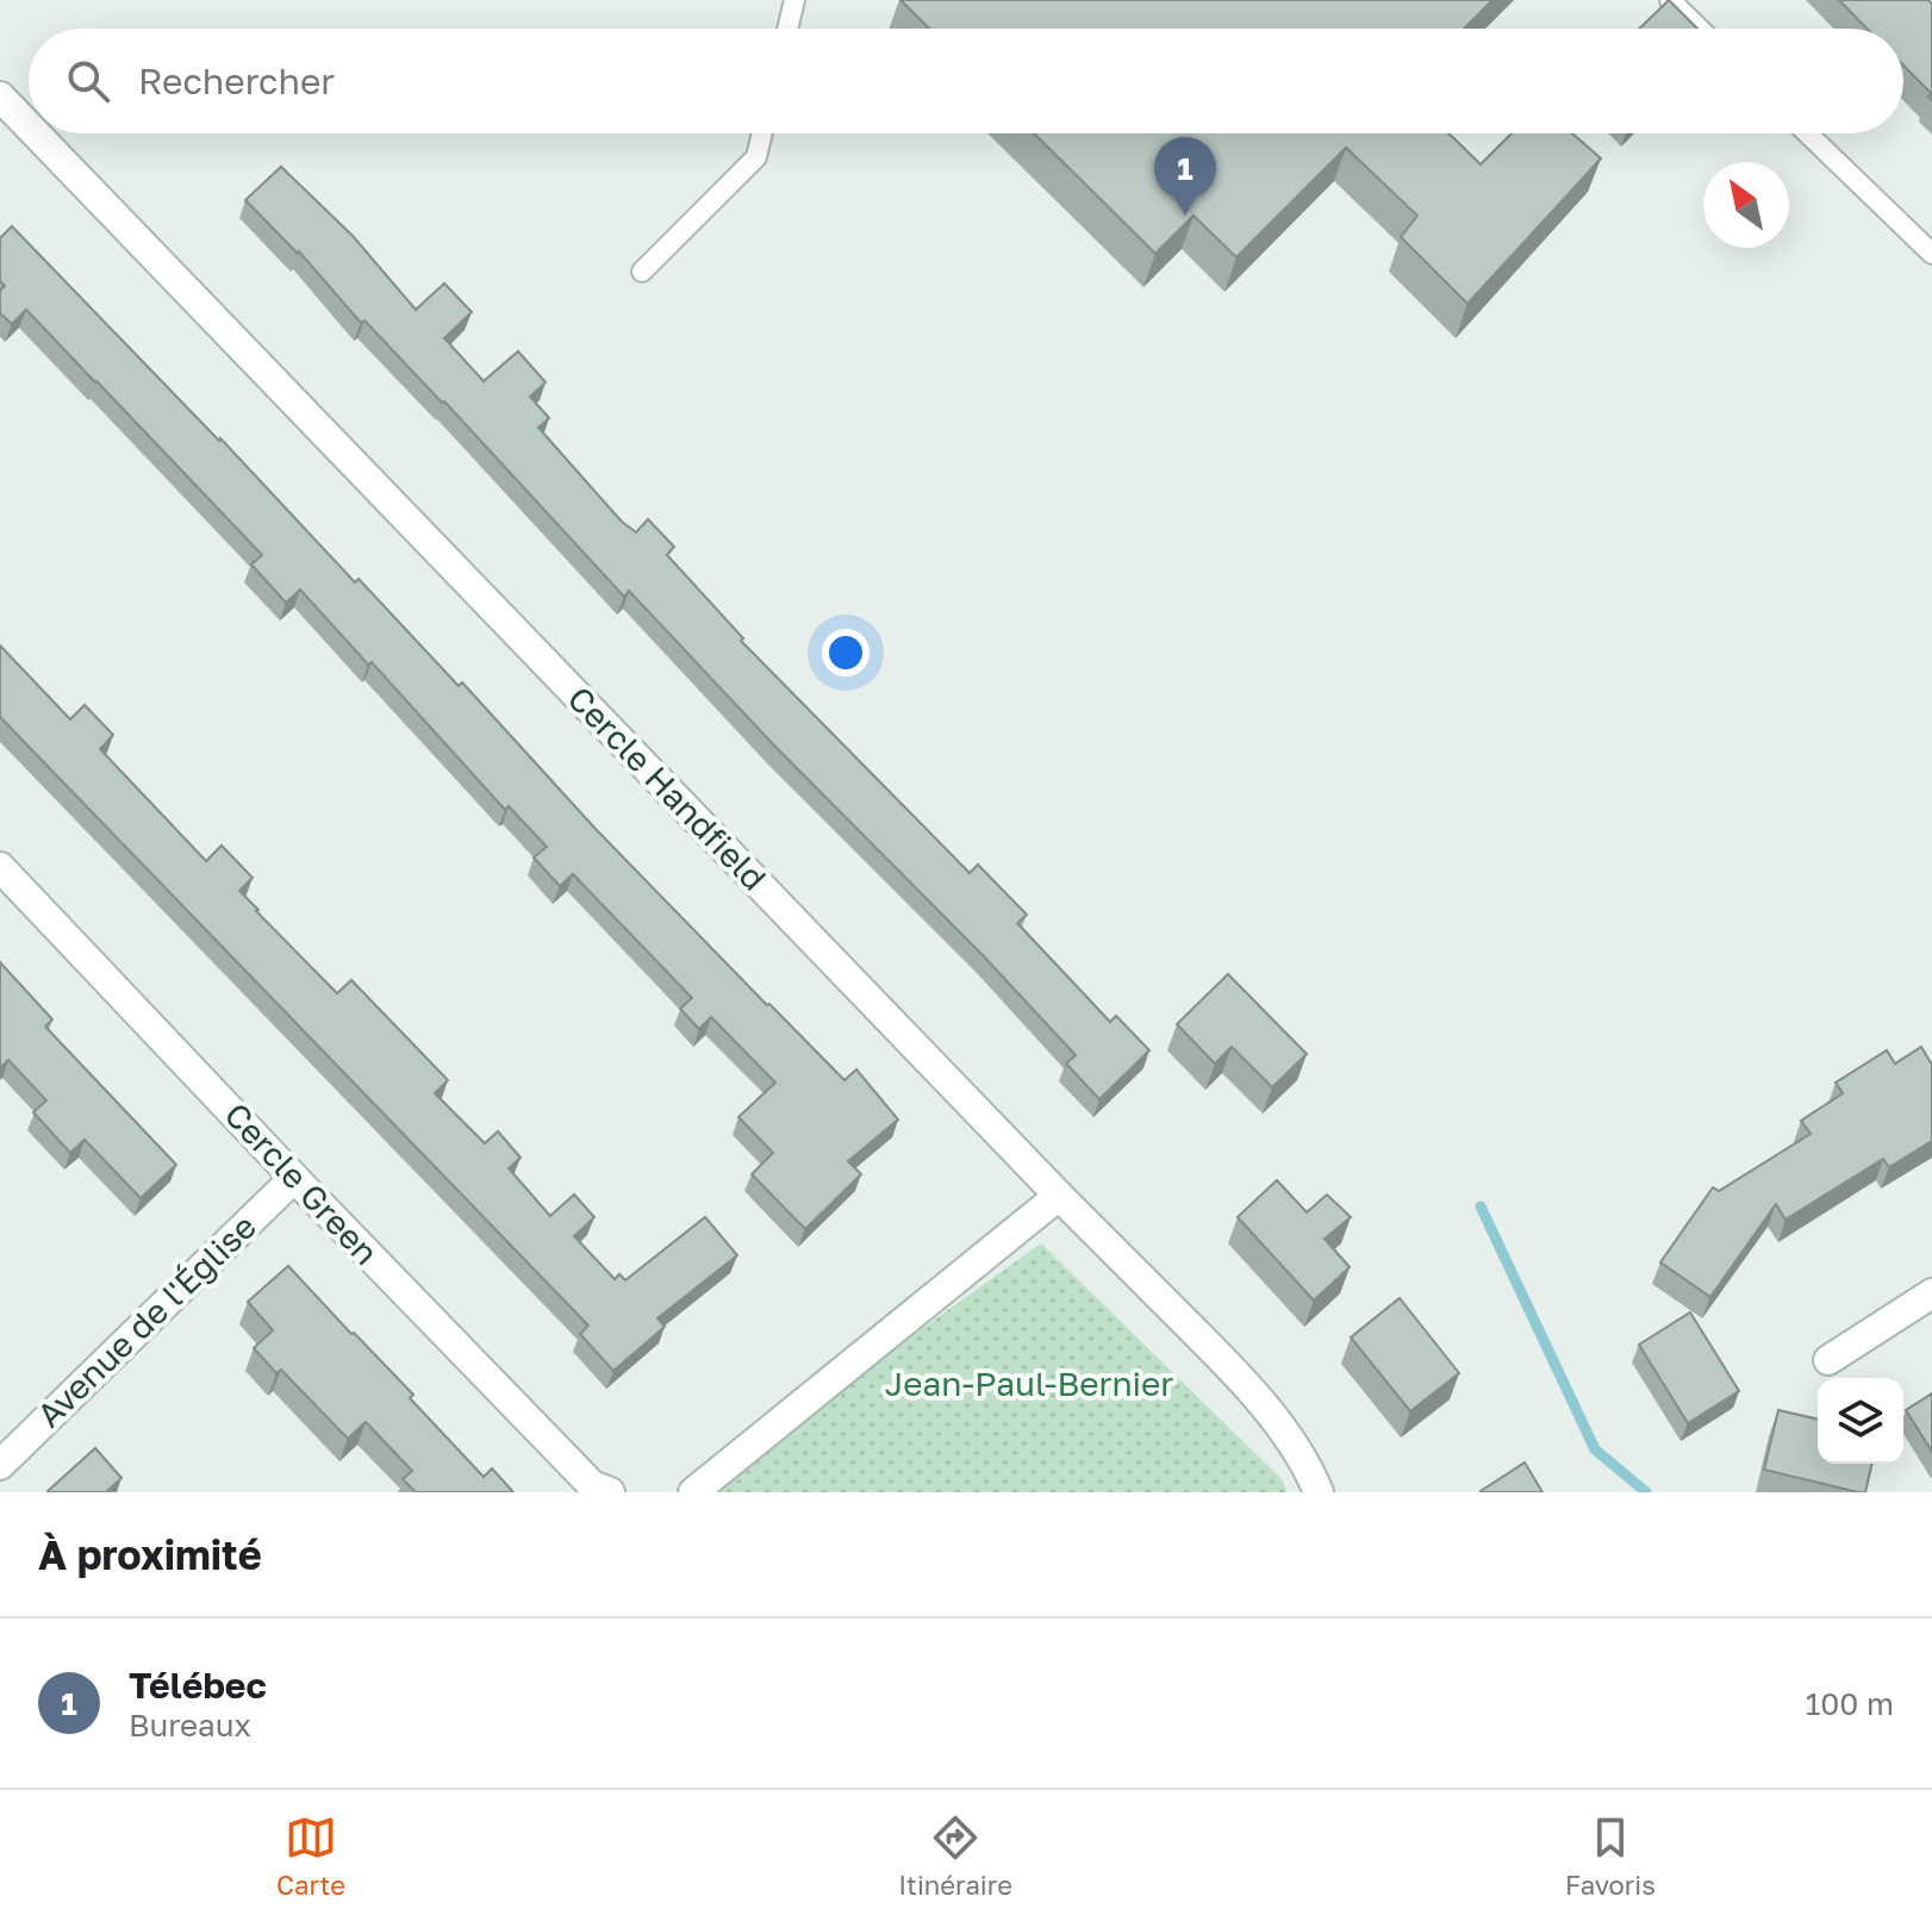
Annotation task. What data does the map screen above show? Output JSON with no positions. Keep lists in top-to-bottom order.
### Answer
{
  "streets": {
    "street": ["Cercle Handfield", "Cercle Green", "Avenue de l'Église"]
  },
  "crossings": [
    ["Cercle Green", "Avenue de l'Église"]
  ],
  "parks": ["Jean-Paul-Bernier"],
  "north": "top left",
  "page": {
    "search": "Rechercher",
    "pins": "1",
    "heading": "À proximité",
    "list": [
      {
        "mark": "1",
        "name": "Télébec",
        "note": "Bureaux",
        "value": "100 m"
      }
    ],
    "nav": ["Carte", "Itinéraire", "Favoris"]
  }
}
